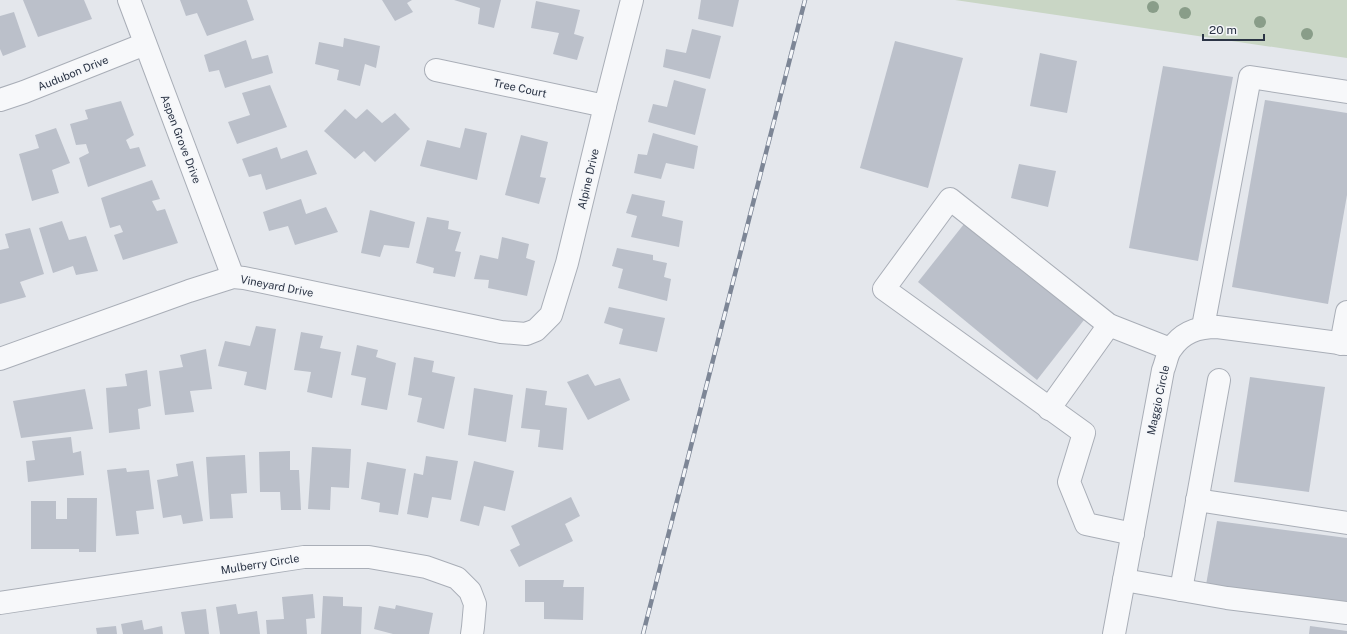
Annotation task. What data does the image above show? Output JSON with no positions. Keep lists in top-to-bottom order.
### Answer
{
  "streets": {
    "street": [
      "Audubon Drive",
      "Tree Court",
      "Aspen Grove Drive",
      "Alpine Drive",
      "Vineyard Drive",
      "Maggio Circle",
      "Mulberry Circle"
    ]
  },
  "crossings": [
    ["Audubon Drive", "Aspen Grove Drive"],
    ["Tree Court", "Alpine Drive"],
    ["Aspen Grove Drive", "Vineyard Drive"],
    ["Alpine Drive", "Vineyard Drive"]
  ],
  "scale_bar": "20 m"
}
